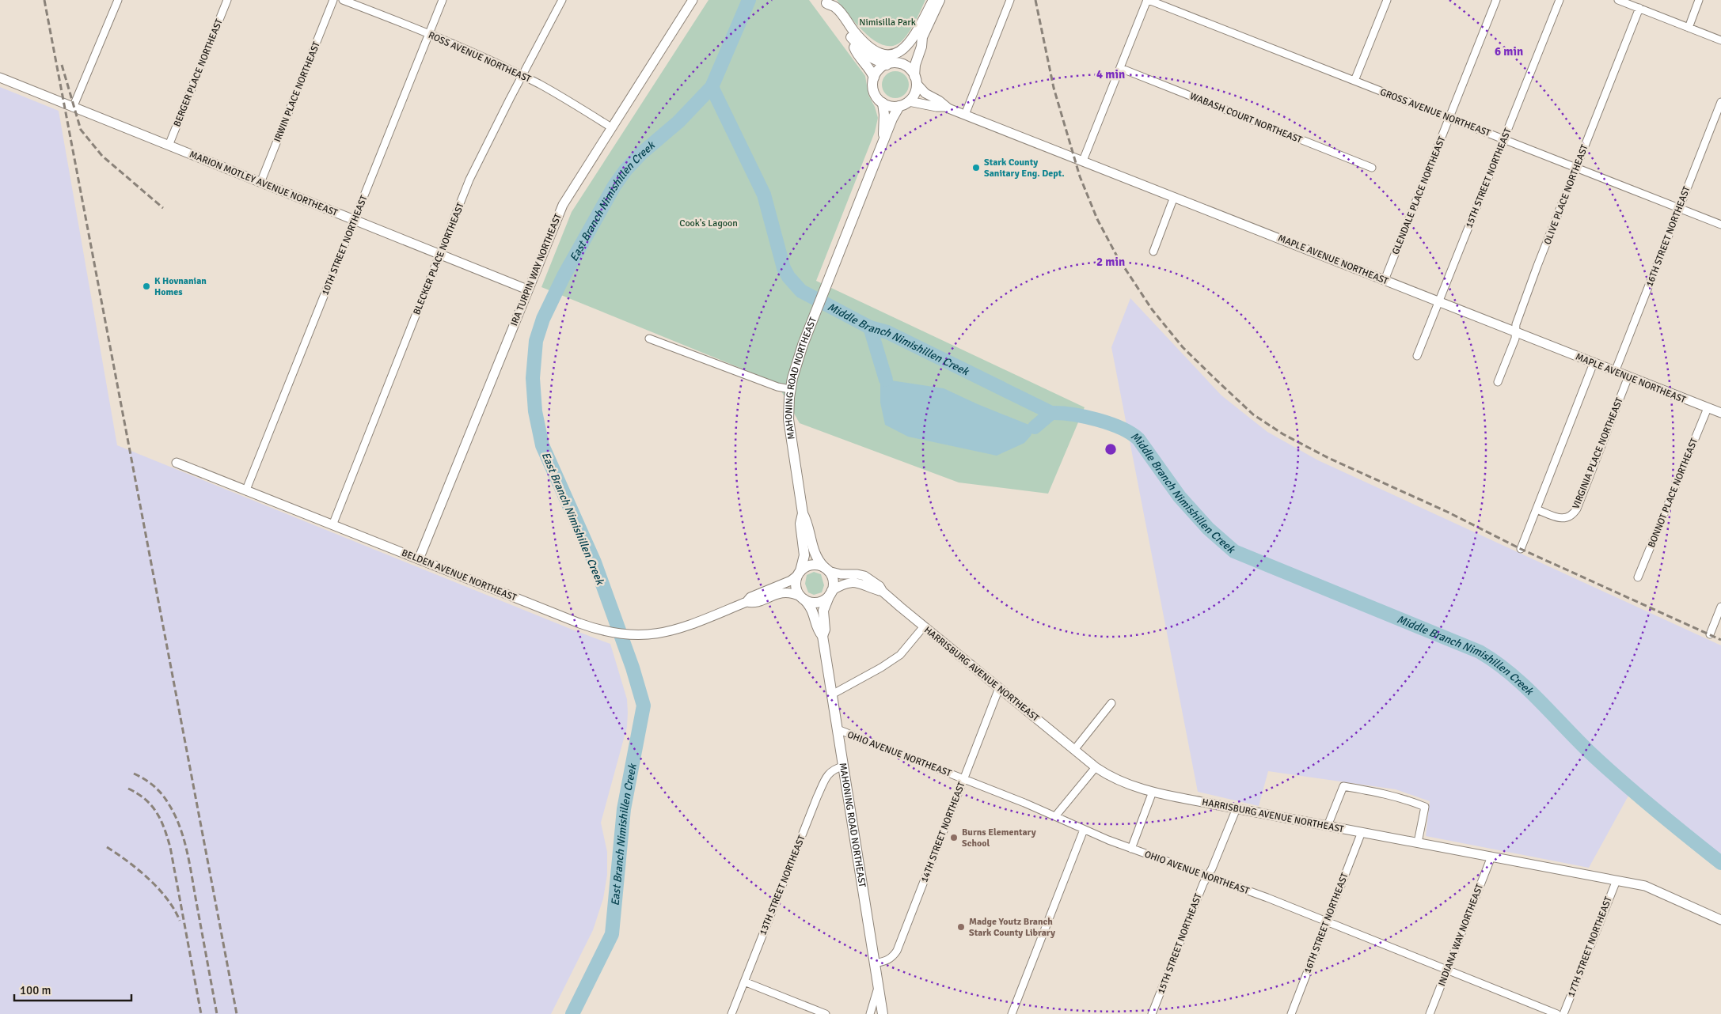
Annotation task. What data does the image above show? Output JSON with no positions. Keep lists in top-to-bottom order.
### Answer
{
  "streets": {
    "main road": ["MAHONING ROAD NORTHEAST"],
    "street": [
      "ROSS AVENUE NORTHEAST",
      "BERGER PLACE NORTHEAST",
      "IRWIN PLACE NORTHEAST",
      "GROSS AVENUE NORTHEAST",
      "WABASH COURT NORTHEAST",
      "15TH STREET NORTHEAST",
      "MARION MOTLEY AVENUE NORTHEAST",
      "OLIVE PLACE NORTHEAST",
      "GLENDALE PLACE NORTHEAST",
      "16TH STREET NORTHEAST",
      "10TH STREET NORTHEAST",
      "BLECKER PLACE NORTHEAST",
      "MAPLE AVENUE NORTHEAST",
      "IRA TURPIN WAY NORTHEAST",
      "VIRGINIA PLACE NORTHEAST",
      "BONNOT PLACE NORTHEAST",
      "BELDEN AVENUE NORTHEAST",
      "HARRISBURG AVENUE NORTHEAST",
      "OHIO AVENUE NORTHEAST",
      "14TH STREET NORTHEAST",
      "13TH STREET NORTHEAST",
      "INDIANA WAY NORTHEAST",
      "17TH STREET NORTHEAST"
    ]
  },
  "crossings": [
    ["ROSS AVENUE NORTHEAST", "10TH STREET NORTHEAST"],
    ["ROSS AVENUE NORTHEAST", "BLECKER PLACE NORTHEAST"],
    ["ROSS AVENUE NORTHEAST", "IRA TURPIN WAY NORTHEAST"],
    ["BERGER PLACE NORTHEAST", "MARION MOTLEY AVENUE NORTHEAST"],
    ["IRWIN PLACE NORTHEAST", "MARION MOTLEY AVENUE NORTHEAST"],
    ["GROSS AVENUE NORTHEAST", "15TH STREET NORTHEAST"],
    ["GROSS AVENUE NORTHEAST", "OLIVE PLACE NORTHEAST"],
    ["GROSS AVENUE NORTHEAST", "GLENDALE PLACE NORTHEAST"],
    ["GROSS AVENUE NORTHEAST", "16TH STREET NORTHEAST"],
    ["15TH STREET NORTHEAST", "MAPLE AVENUE NORTHEAST"],
    ["15TH STREET NORTHEAST", "HARRISBURG AVENUE NORTHEAST"],
    ["15TH STREET NORTHEAST", "OHIO AVENUE NORTHEAST"],
    ["MARION MOTLEY AVENUE NORTHEAST", "10TH STREET NORTHEAST"],
    ["MARION MOTLEY AVENUE NORTHEAST", "BLECKER PLACE NORTHEAST"],
    ["MARION MOTLEY AVENUE NORTHEAST", "IRA TURPIN WAY NORTHEAST"],
    ["OLIVE PLACE NORTHEAST", "MAPLE AVENUE NORTHEAST"],
    ["GLENDALE PLACE NORTHEAST", "MAPLE AVENUE NORTHEAST"],
    ["16TH STREET NORTHEAST", "MAPLE AVENUE NORTHEAST"],
    ["16TH STREET NORTHEAST", "HARRISBURG AVENUE NORTHEAST"],
    ["16TH STREET NORTHEAST", "OHIO AVENUE NORTHEAST"],
    ["10TH STREET NORTHEAST", "BELDEN AVENUE NORTHEAST"],
    ["BLECKER PLACE NORTHEAST", "BELDEN AVENUE NORTHEAST"],
    ["MAPLE AVENUE NORTHEAST", "MAHONING ROAD NORTHEAST"],
    ["MAPLE AVENUE NORTHEAST", "VIRGINIA PLACE NORTHEAST"],
    ["MAPLE AVENUE NORTHEAST", "BONNOT PLACE NORTHEAST"],
    ["IRA TURPIN WAY NORTHEAST", "BELDEN AVENUE NORTHEAST"],
    ["MAHONING ROAD NORTHEAST", "BELDEN AVENUE NORTHEAST"],
    ["MAHONING ROAD NORTHEAST", "HARRISBURG AVENUE NORTHEAST"],
    ["MAHONING ROAD NORTHEAST", "OHIO AVENUE NORTHEAST"],
    ["MAHONING ROAD NORTHEAST", "14TH STREET NORTHEAST"],
    ["MAHONING ROAD NORTHEAST", "13TH STREET NORTHEAST"],
    ["BELDEN AVENUE NORTHEAST", "HARRISBURG AVENUE NORTHEAST"],
    ["HARRISBURG AVENUE NORTHEAST", "14TH STREET NORTHEAST"],
    ["HARRISBURG AVENUE NORTHEAST", "INDIANA WAY NORTHEAST"],
    ["HARRISBURG AVENUE NORTHEAST", "17TH STREET NORTHEAST"],
    ["OHIO AVENUE NORTHEAST", "14TH STREET NORTHEAST"],
    ["OHIO AVENUE NORTHEAST", "INDIANA WAY NORTHEAST"]
  ],
  "water": ["East Branch Nimishillen Creek", "Middle Branch Nimishillen Creek"],
  "parks": ["Nimisilla Park", "Cook's Lagoon"],
  "places": [
    "Stark County Sanitary Eng. Dept.",
    "K Hovnanian Homes",
    "Burns Elementary School",
    "Madge Youtz Branch Stark County Library"
  ],
  "scale_bar": "100 m",
  "rings": ["6 min", "4 min", "2 min"]
}
